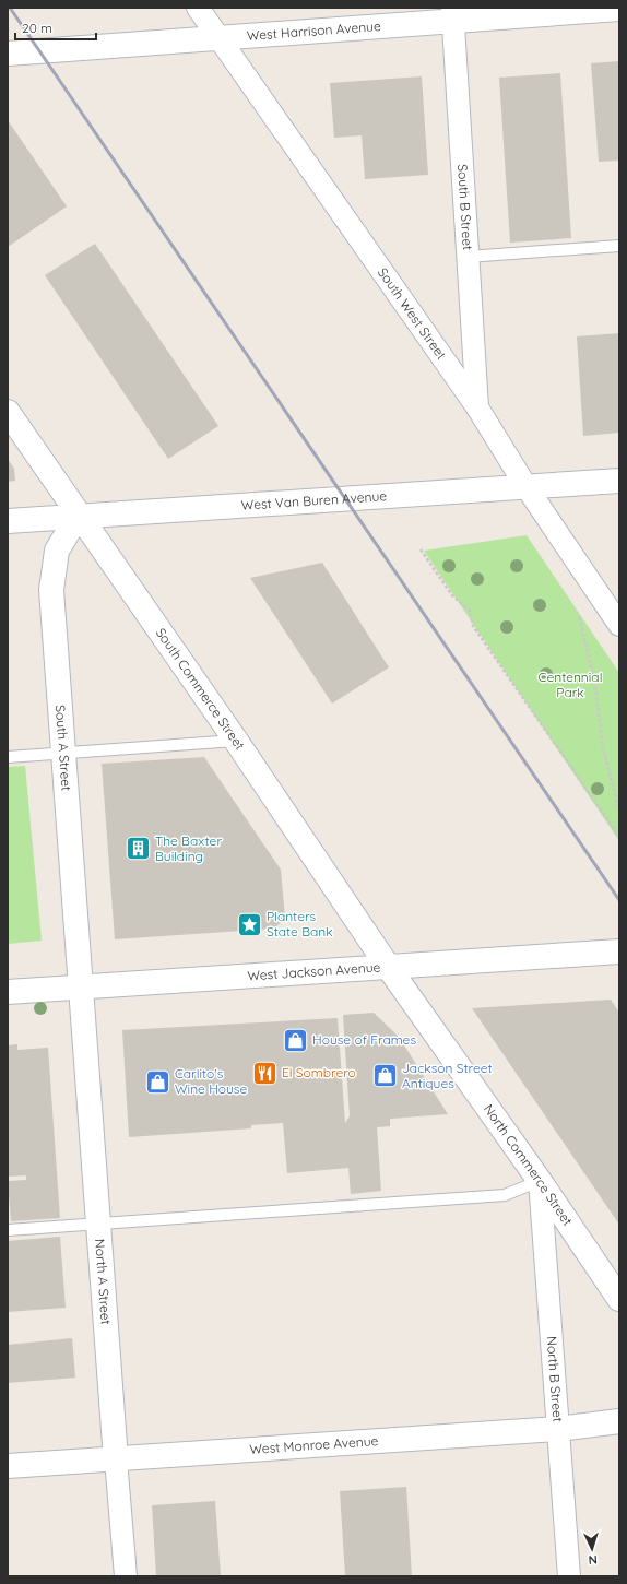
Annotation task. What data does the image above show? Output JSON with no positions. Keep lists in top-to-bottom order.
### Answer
{
  "streets": {
    "street": [
      "West Harrison Avenue",
      "South B Street",
      "South West Street",
      "West Van Buren Avenue",
      "South Commerce Street",
      "South A Street",
      "West Jackson Avenue",
      "North Commerce Street",
      "North A Street",
      "North B Street",
      "West Monroe Avenue"
    ]
  },
  "crossings": [
    ["West Harrison Avenue", "South B Street"],
    ["West Harrison Avenue", "South West Street"],
    ["South B Street", "South West Street"],
    ["South West Street", "West Van Buren Avenue"],
    ["West Van Buren Avenue", "South Commerce Street"],
    ["West Van Buren Avenue", "South A Street"],
    ["South Commerce Street", "South A Street"],
    ["South Commerce Street", "West Jackson Avenue"],
    ["South Commerce Street", "North Commerce Street"],
    ["South A Street", "West Jackson Avenue"],
    ["South A Street", "North A Street"],
    ["West Jackson Avenue", "North Commerce Street"],
    ["West Jackson Avenue", "North A Street"],
    ["North Commerce Street", "North B Street"],
    ["North A Street", "West Monroe Avenue"],
    ["North B Street", "West Monroe Avenue"]
  ],
  "parks": ["Centennial Park"],
  "places": {
    "building": ["The Baxter Building"],
    "place": ["Planters State Bank"],
    "shop": ["House of Frames", "Jackson Street Antiques", "Carlito's Wine House"],
    "restaurant": ["El Sombrero"]
  },
  "scale_bar": "20 m",
  "north": "bottom"
}
